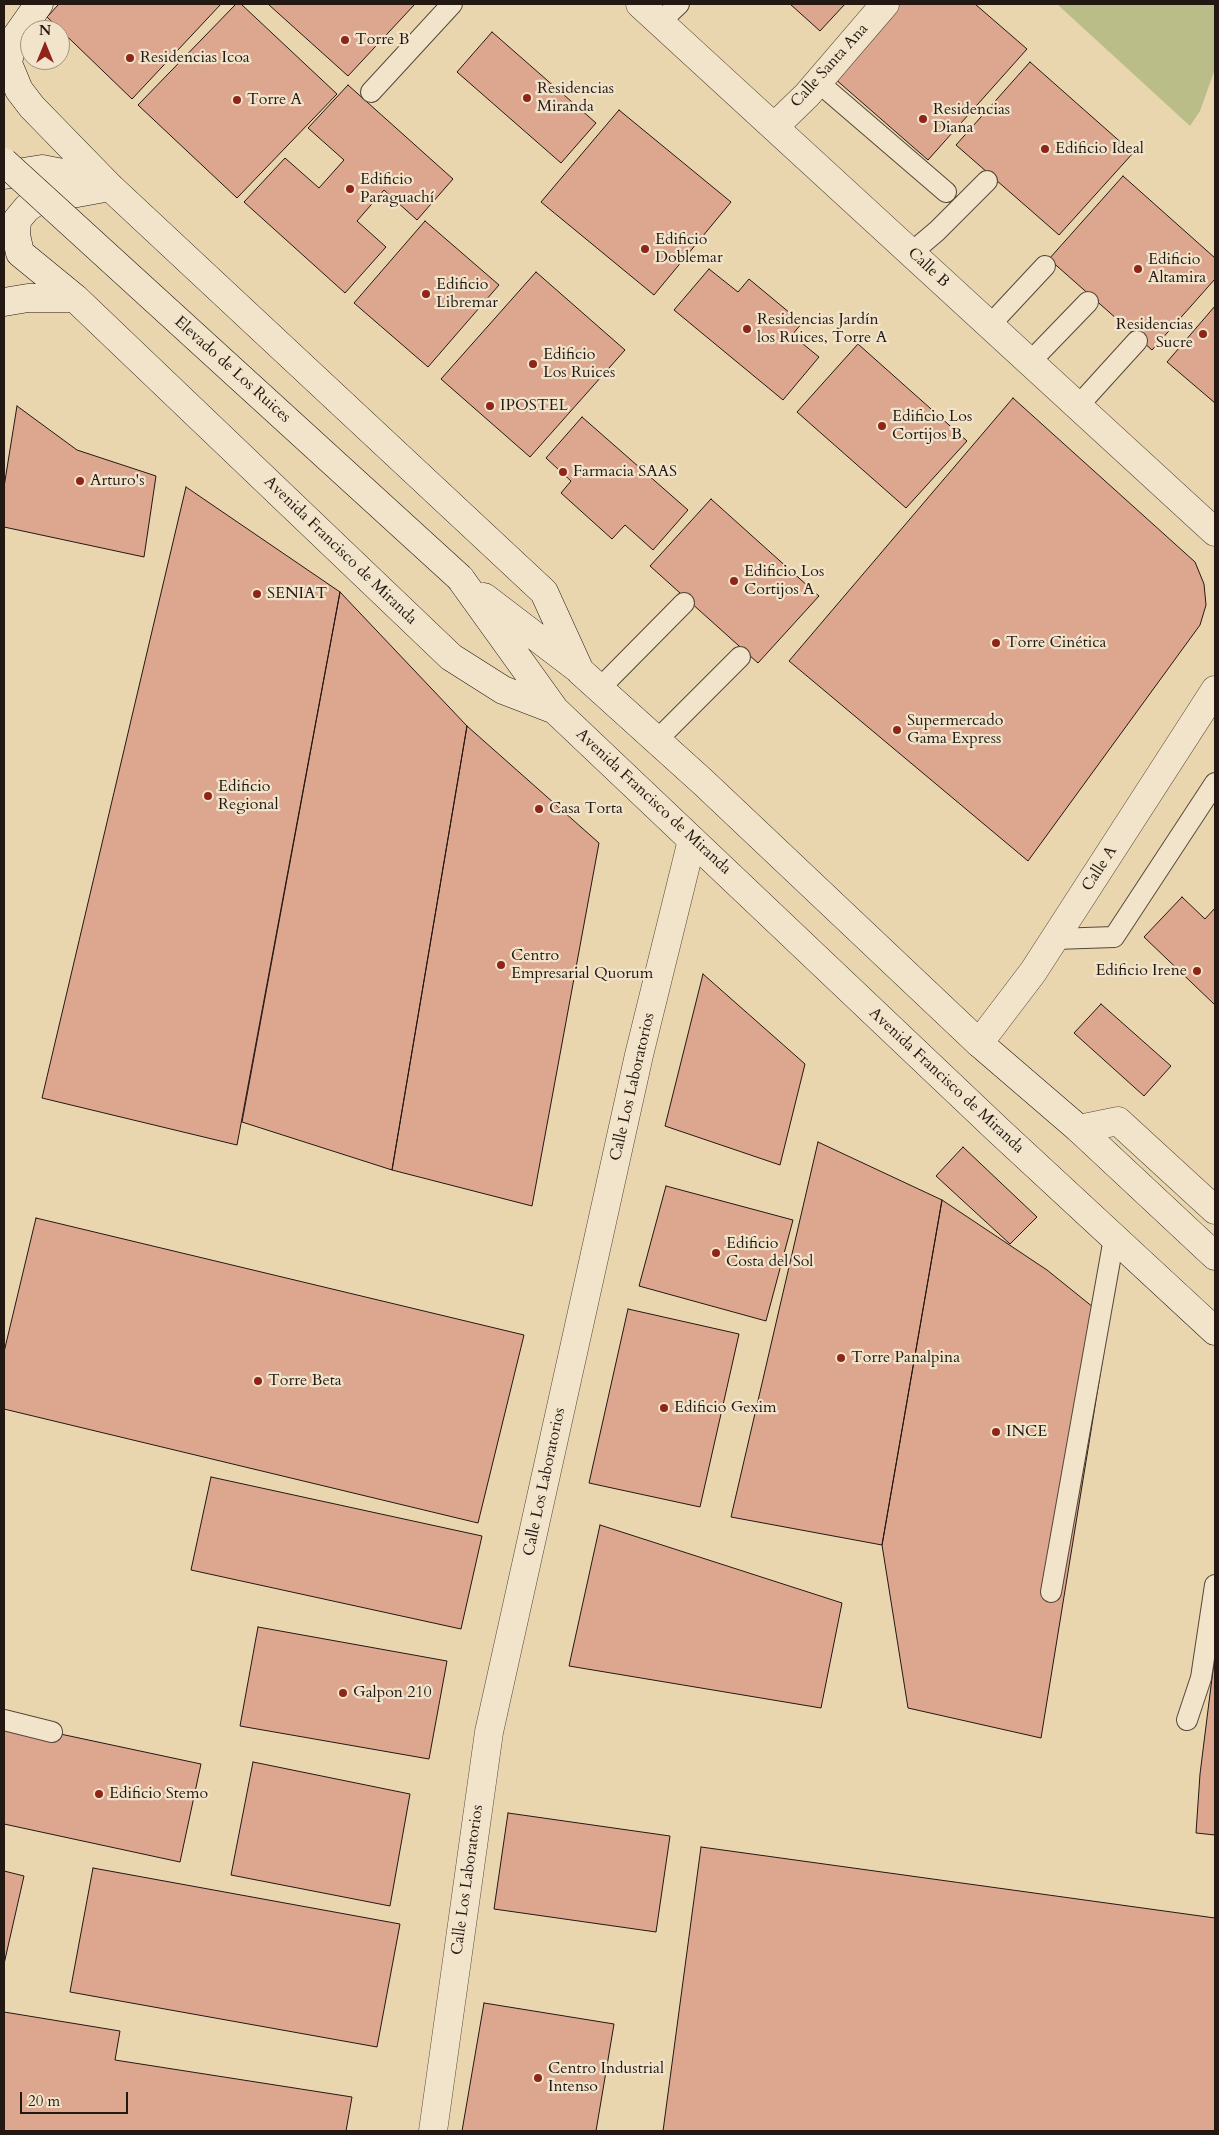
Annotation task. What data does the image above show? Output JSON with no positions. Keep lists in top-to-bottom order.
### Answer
{
  "streets": {
    "main road": [
      "Calle Santa Ana",
      "Calle B",
      "Elevado de Los Ruices",
      "Avenida Francisco de Miranda",
      "Calle A",
      "Calle Los Laboratorios"
    ]
  },
  "crossings": [
    ["Calle Santa Ana", "Calle B"],
    ["Elevado de Los Ruices", "Avenida Francisco de Miranda"],
    ["Avenida Francisco de Miranda", "Calle Los Laboratorios"]
  ],
  "places": [
    "Torre B",
    "Residencias Icoa",
    "Residencias Miranda",
    "Torre A",
    "Residencias Diana",
    "Edificio Ideal",
    "Edificio Paraguachí",
    "Edificio Doblemar",
    "Edificio Altamira",
    "Edificio Libremar",
    "Residencias Jardín los Ruices, Torre A",
    "Residencias Sucre",
    "Edificio Los Ruices",
    "IPOSTEL",
    "Edificio Los Cortijos B",
    "Farmacia SAAS",
    "Arturo's",
    "Edificio Los Cortijos A",
    "SENIAT",
    "Torre Cinética",
    "Supermercado Gama Express",
    "Edificio Regional",
    "Casa Torta",
    "Centro Empresarial Quorum",
    "Edificio Irene",
    "Edificio Costa del Sol",
    "Torre Panalpina",
    "Torre Beta",
    "Edificio Gexim",
    "INCE",
    "Galpon 210",
    "Edificio Stemo",
    "Centro Industrial Intenso"
  ],
  "scale_bar": "20 m",
  "north": "top"
}
